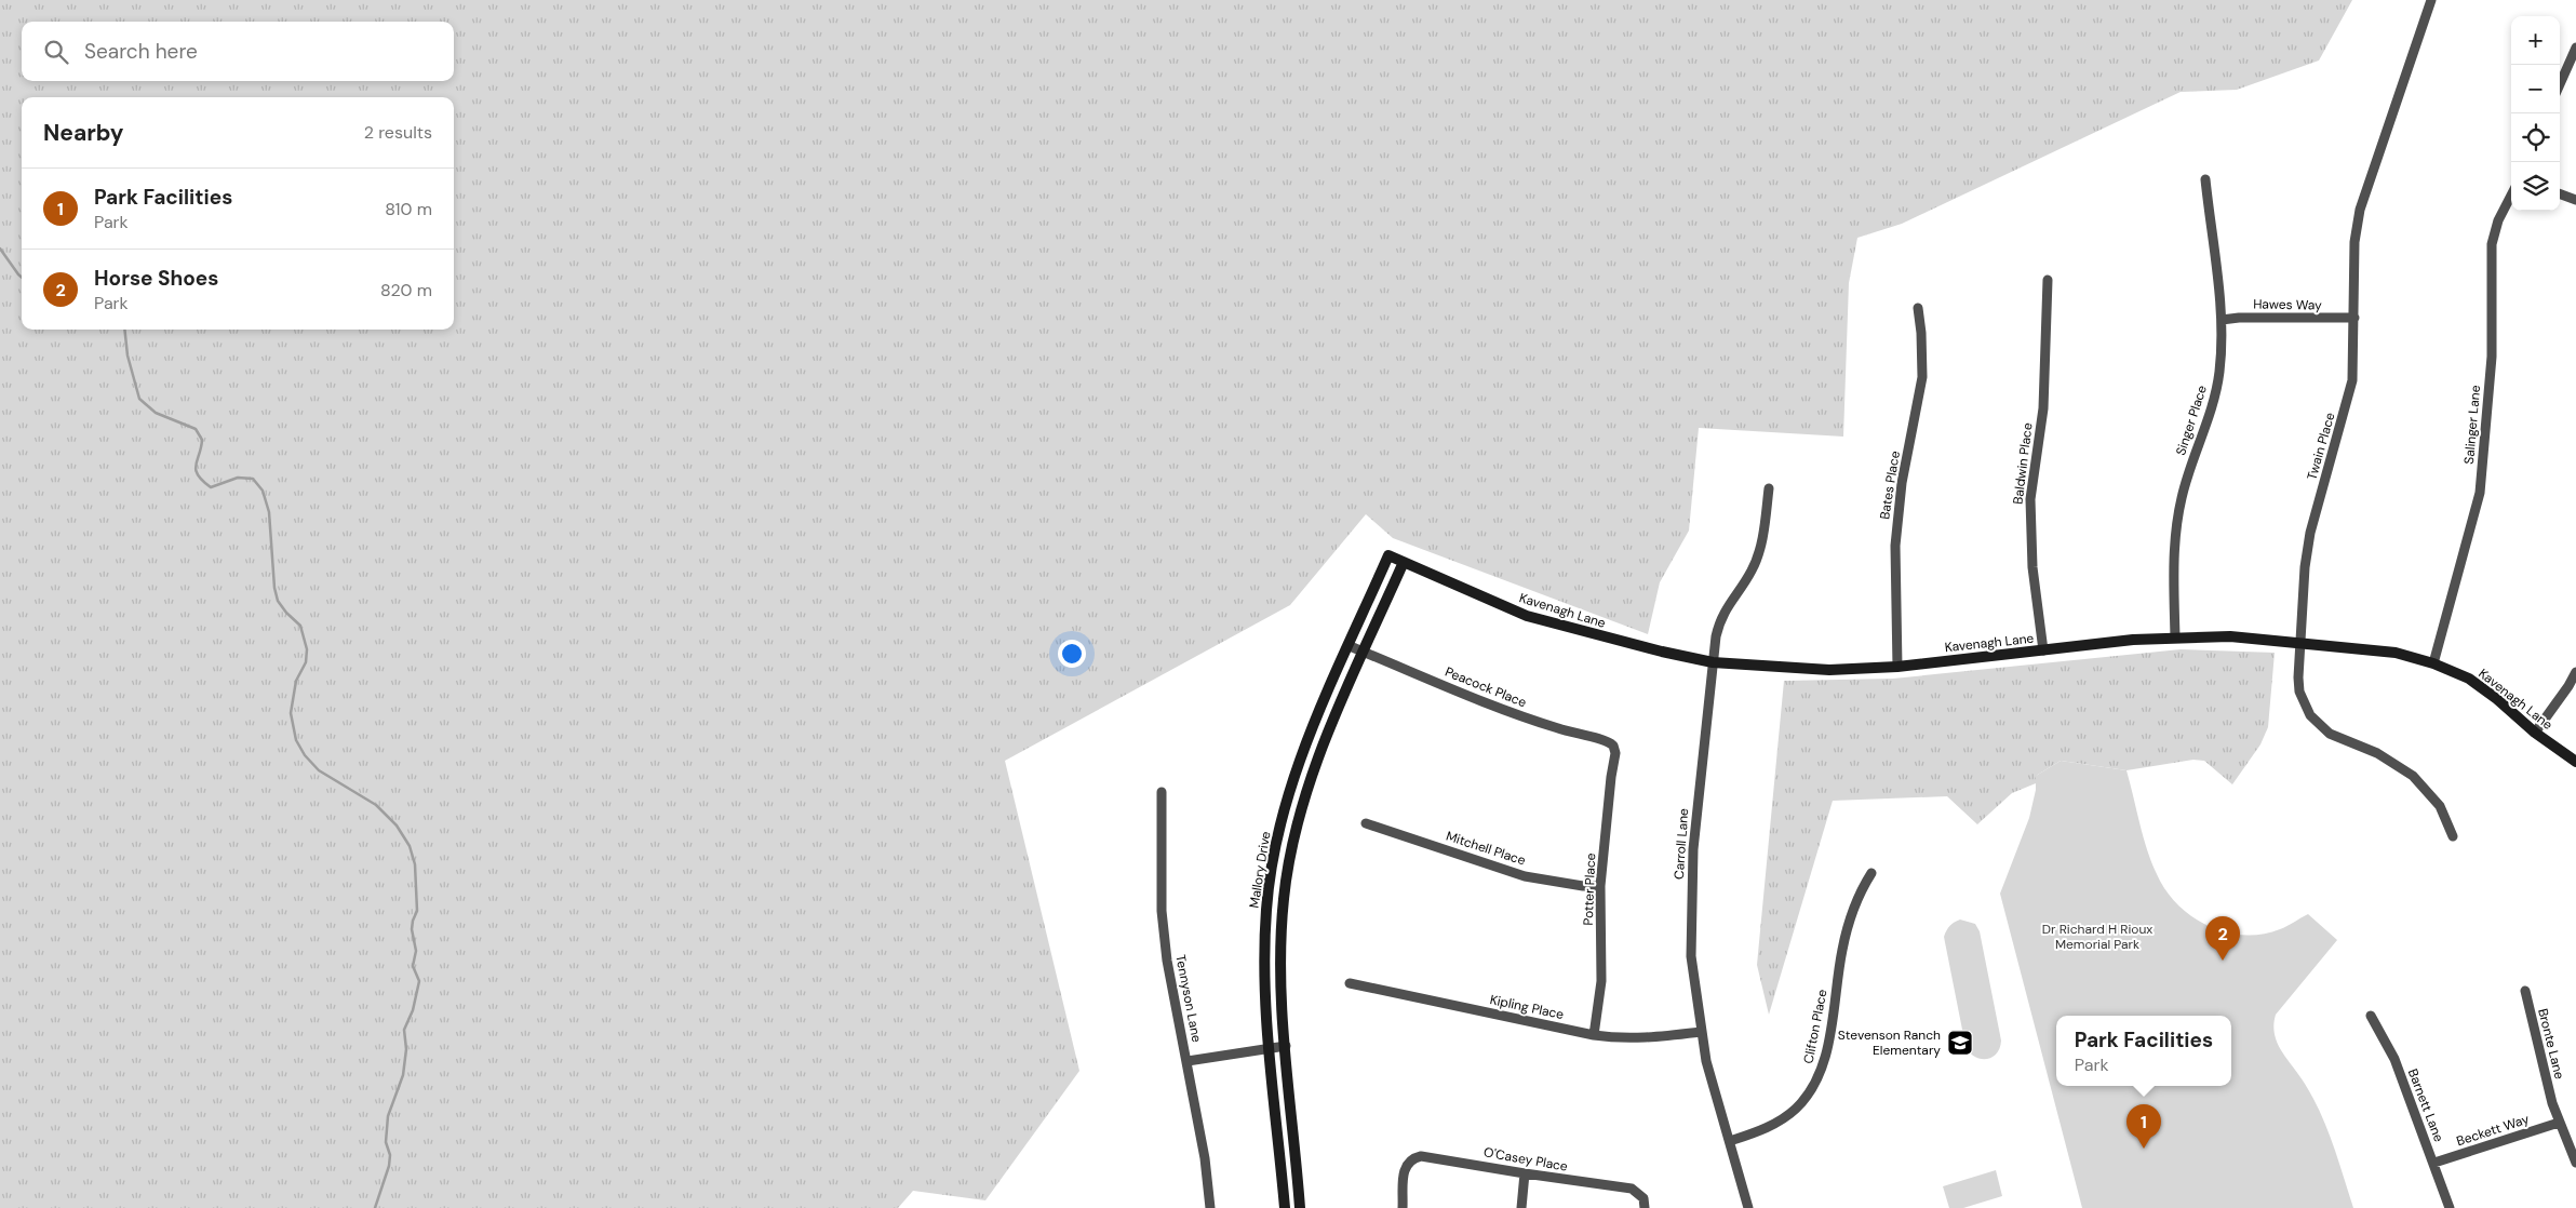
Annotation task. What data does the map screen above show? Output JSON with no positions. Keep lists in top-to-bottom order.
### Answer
{
  "streets": {
    "main road": ["Kavenagh Lane", "Mallory Drive"],
    "street": [
      "Hawes Way",
      "Singer Place",
      "Salinger Lane",
      "Twain Place",
      "Baldwin Place",
      "Bates Place",
      "Peacock Place",
      "Carroll Lane",
      "Mitchell Place",
      "Potter Place",
      "Tennyson Lane",
      "Kipling Place",
      "Clifton Place",
      "Bronte Lane",
      "Barnett Lane",
      "Beckett Way",
      "O'Casey Place"
    ]
  },
  "crossings": [
    ["Hawes Way", "Singer Place"],
    ["Hawes Way", "Twain Place"],
    ["Singer Place", "Kavenagh Lane"],
    ["Salinger Lane", "Kavenagh Lane"],
    ["Twain Place", "Kavenagh Lane"],
    ["Baldwin Place", "Kavenagh Lane"],
    ["Bates Place", "Kavenagh Lane"],
    ["Kavenagh Lane", "Carroll Lane"],
    ["Kavenagh Lane", "Mallory Drive"],
    ["Peacock Place", "Mallory Drive"],
    ["Peacock Place", "Potter Place"],
    ["Carroll Lane", "Kipling Place"],
    ["Carroll Lane", "Clifton Place"],
    ["Mitchell Place", "Potter Place"],
    ["Potter Place", "Kipling Place"],
    ["Bronte Lane", "Beckett Way"],
    ["Barnett Lane", "Beckett Way"]
  ],
  "parks": ["Dr Richard H Rioux Memorial Park"],
  "places": {
    "school or university": ["Stevenson Ranch Elementary"]
  },
  "page": {
    "map_buttons": ["+", "−"],
    "search": "Search here",
    "heading": ["Nearby", "2 results"],
    "list": [
      {
        "mark": "1",
        "name": "Park Facilities",
        "note": "Park",
        "value": "810 m"
      },
      {
        "mark": "2",
        "name": "Horse Shoes",
        "note": "Park",
        "value": "820 m"
      }
    ],
    "pins": ["2", "1"],
    "popup": ["Park Facilities", "Park"]
  }
}
